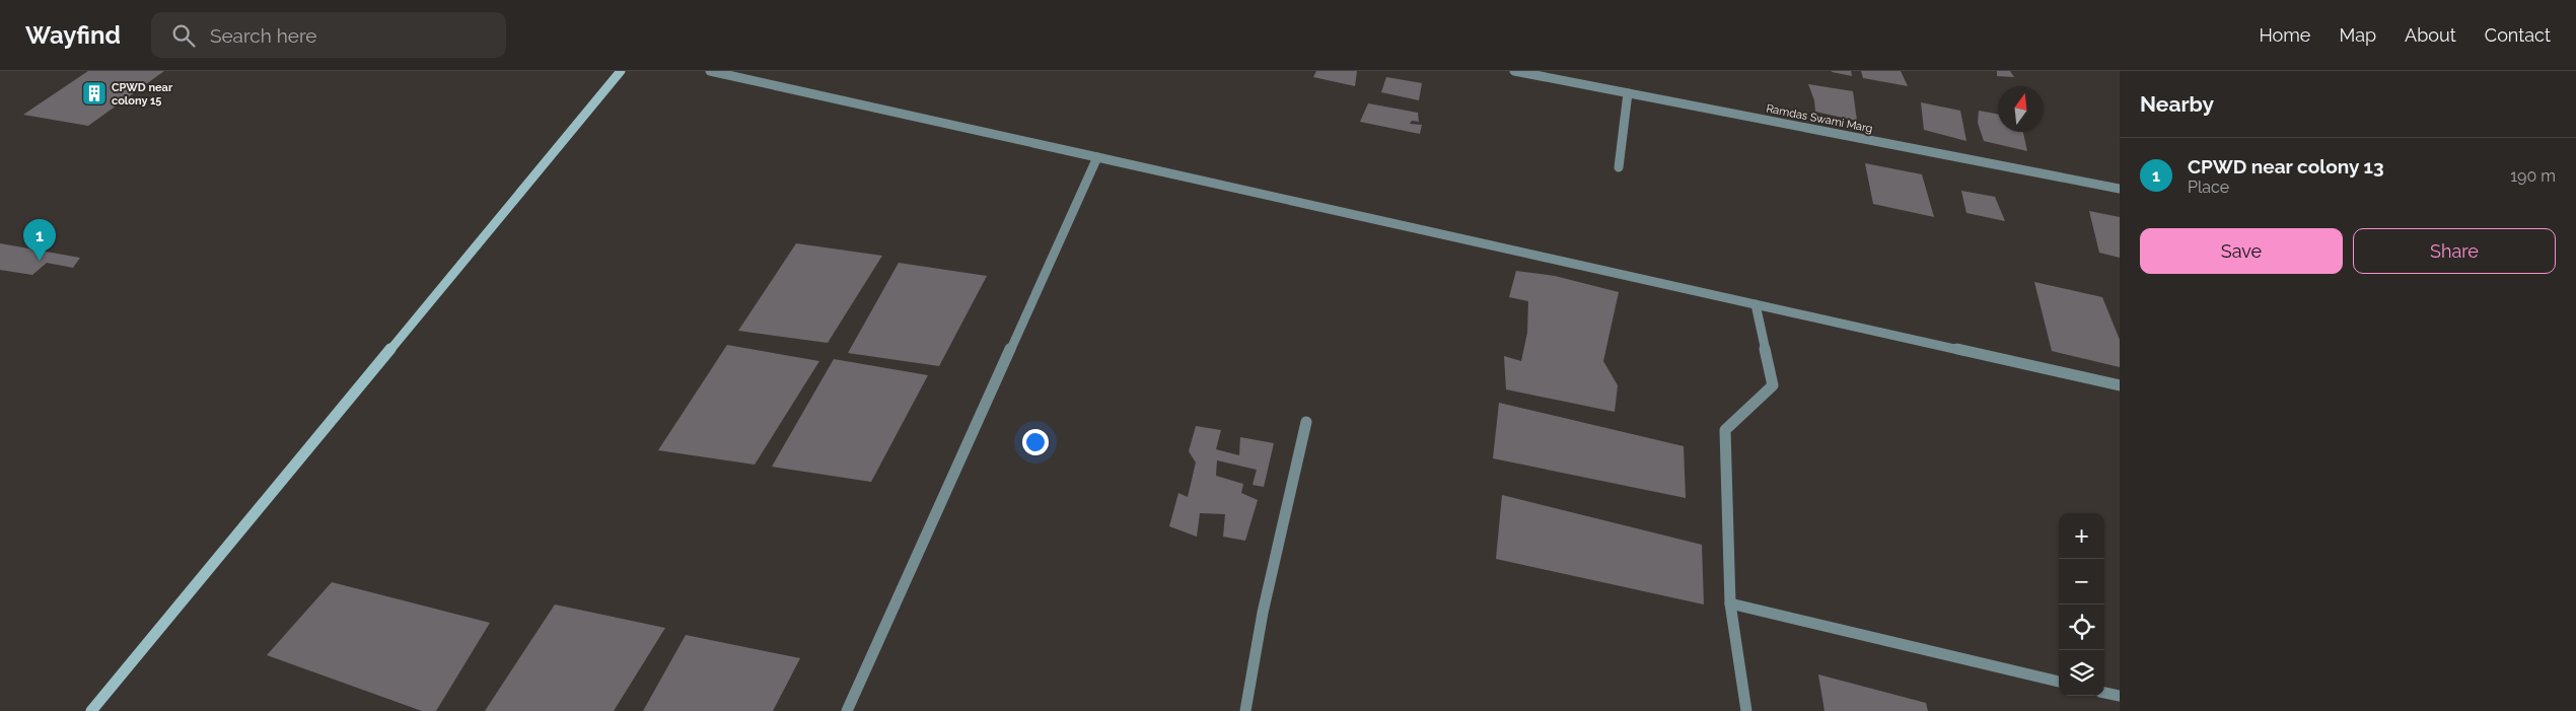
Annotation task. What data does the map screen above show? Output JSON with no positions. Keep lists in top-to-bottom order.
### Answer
{
  "streets": {
    "street": ["Ramdas Swami Marg"]
  },
  "places": {
    "building": ["CPWD near colony 15"]
  },
  "north": "top",
  "page": {
    "header": "Wayfind",
    "search": "Search here",
    "nav": [
      "Home",
      "Map",
      "About",
      "Contact"
    ],
    "heading": "Nearby",
    "list": [
      {
        "mark": "1",
        "name": "CPWD near colony 13",
        "note": "Place",
        "value": "190 m"
      }
    ],
    "buttons": ["Save", "Share"],
    "pins": "1",
    "map_buttons": ["+", "−"]
  }
}
